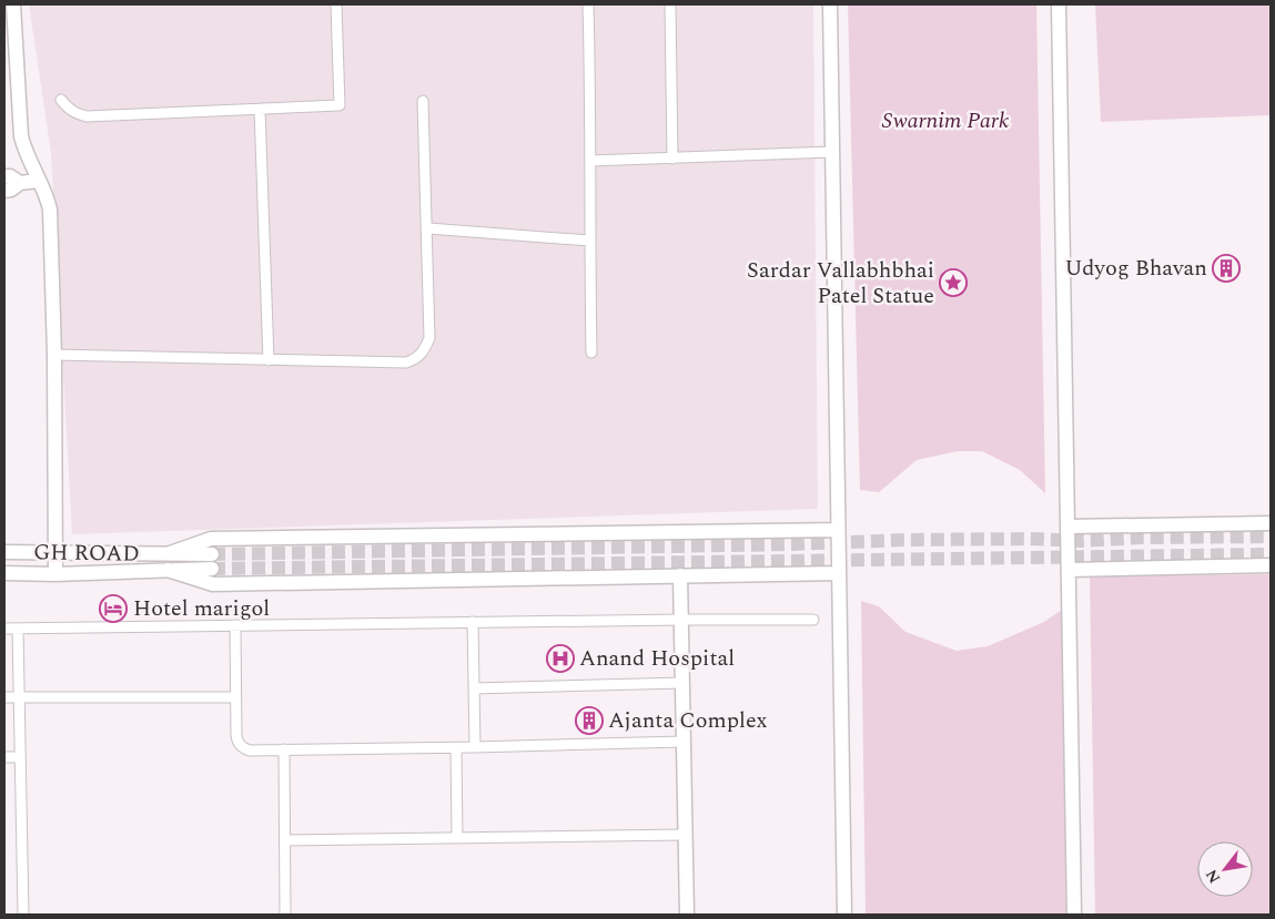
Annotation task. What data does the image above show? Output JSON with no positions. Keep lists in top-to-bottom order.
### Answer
{
  "streets": {
    "street": ["GH ROAD"]
  },
  "parks": ["Swarnim Park"],
  "places": {
    "building": ["Udyog Bhavan", "Ajanta Complex"],
    "place": ["Sardar Vallabhbhai Patel Statue"],
    "hotel": ["Hotel marigol"],
    "hospital": ["Anand Hospital"]
  },
  "north": "bottom left"
}
